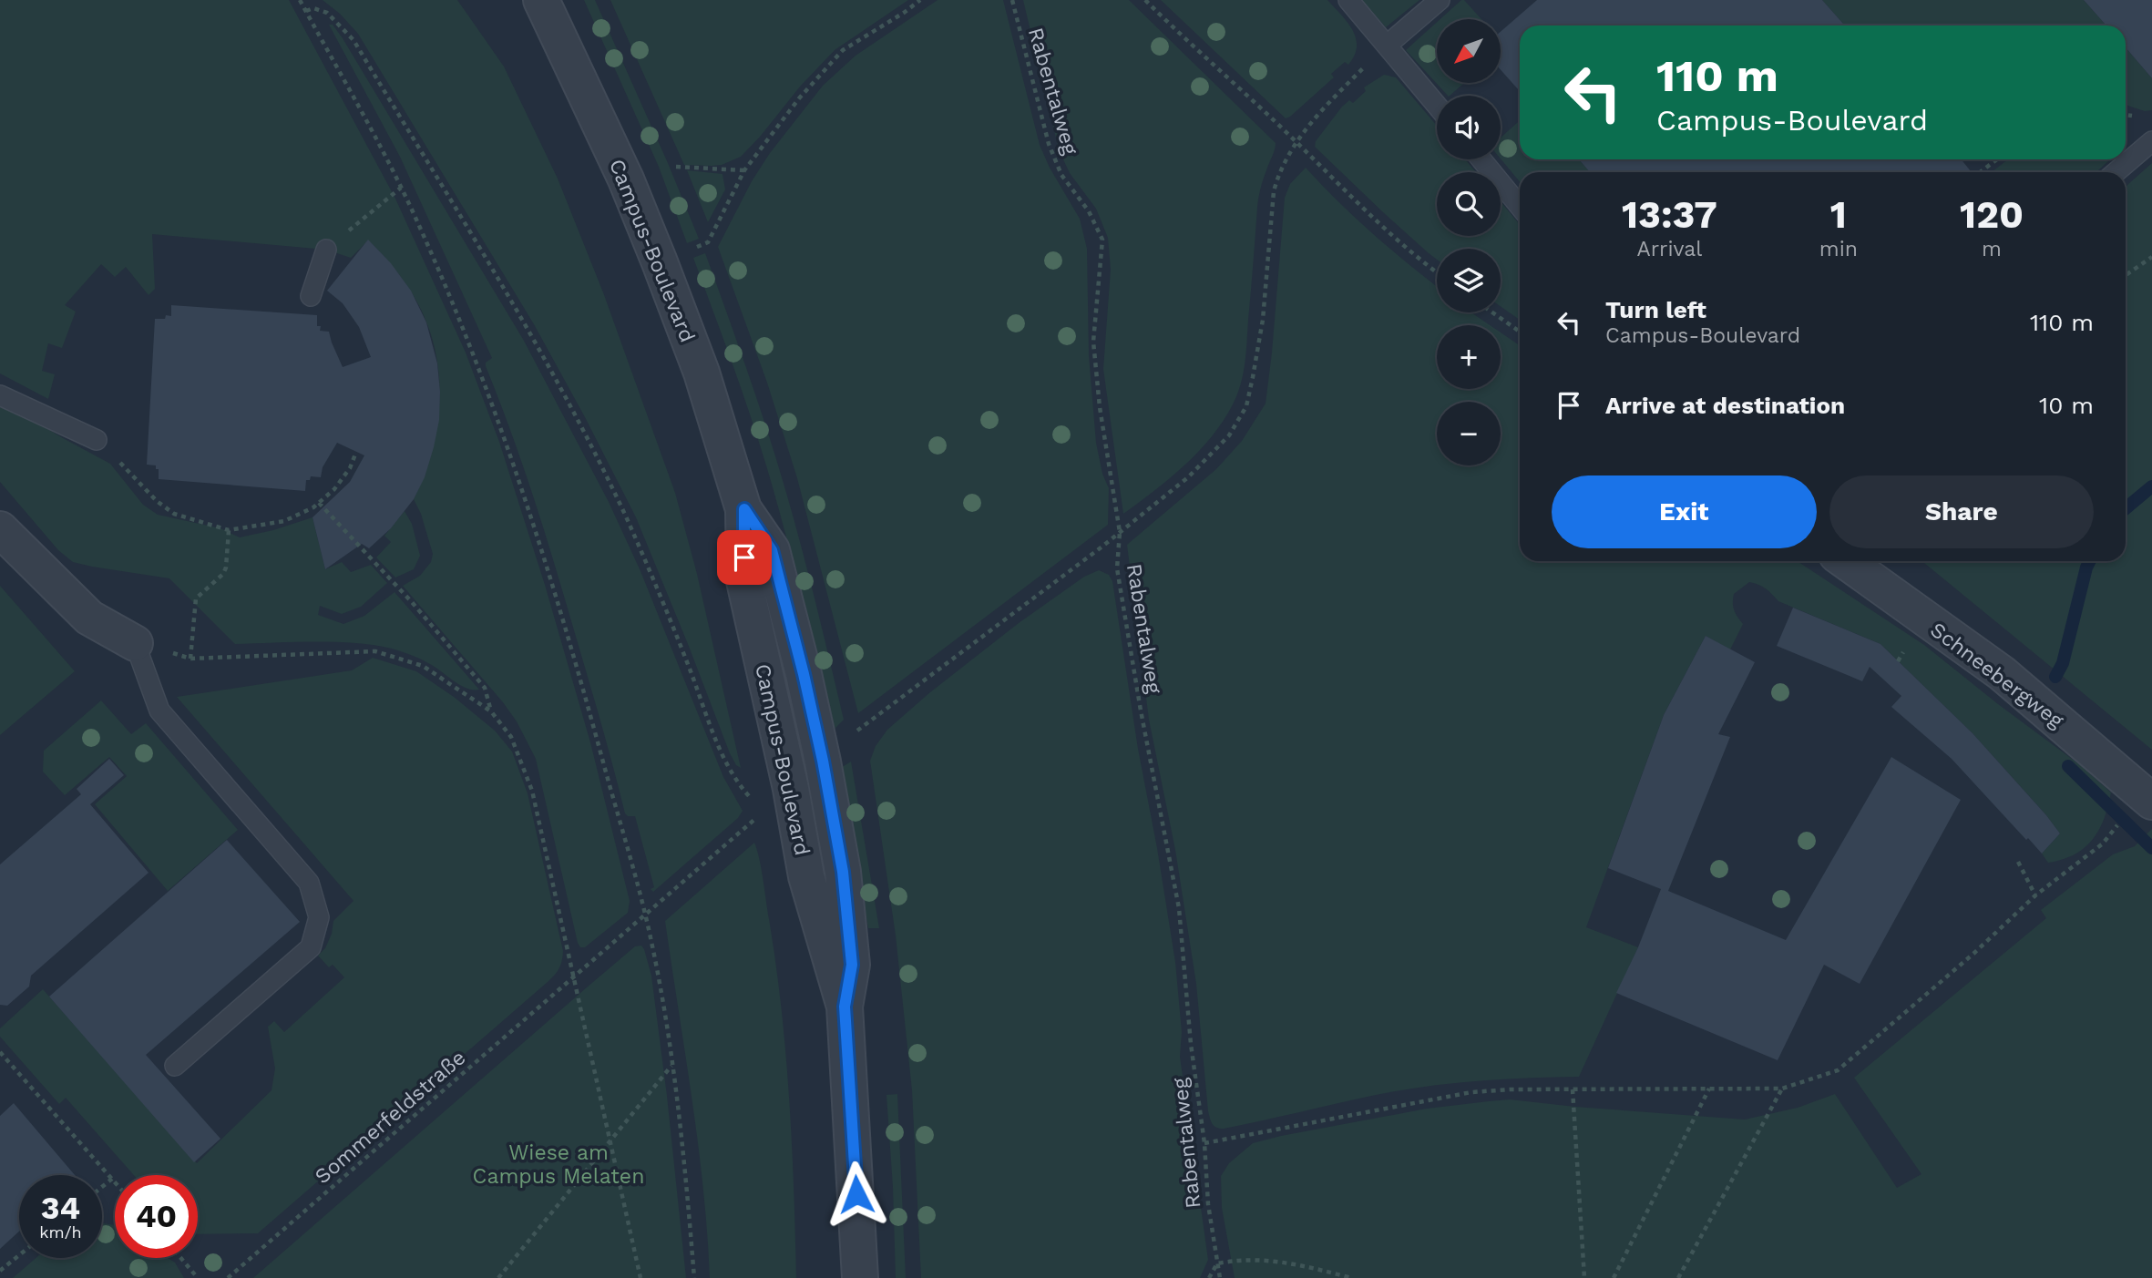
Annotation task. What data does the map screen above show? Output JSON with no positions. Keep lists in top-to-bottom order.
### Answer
{
  "streets": {
    "street": ["Campus-Boulevard", "Schneebergweg"],
    "path": ["Rabentalweg", "Sommerfeldstraße"]
  },
  "parks": ["Wiese am Campus Melaten"],
  "north": "bottom left",
  "page": {
    "map_buttons": ["+", "−"],
    "turn": ["110 m", "Campus-Boulevard"],
    "eta": [
      "13:37",
      "Arrival",
      "1",
      "min",
      "120",
      "m"
    ],
    "list": [
      {
        "name": "Turn left",
        "note": "Campus-Boulevard",
        "value": "110 m"
      },
      {
        "name": "Arrive at destination",
        "value": "10 m"
      }
    ],
    "buttons": ["Exit", "Share"],
    "speed": "34 km/h",
    "limit": "40"
  }
}
